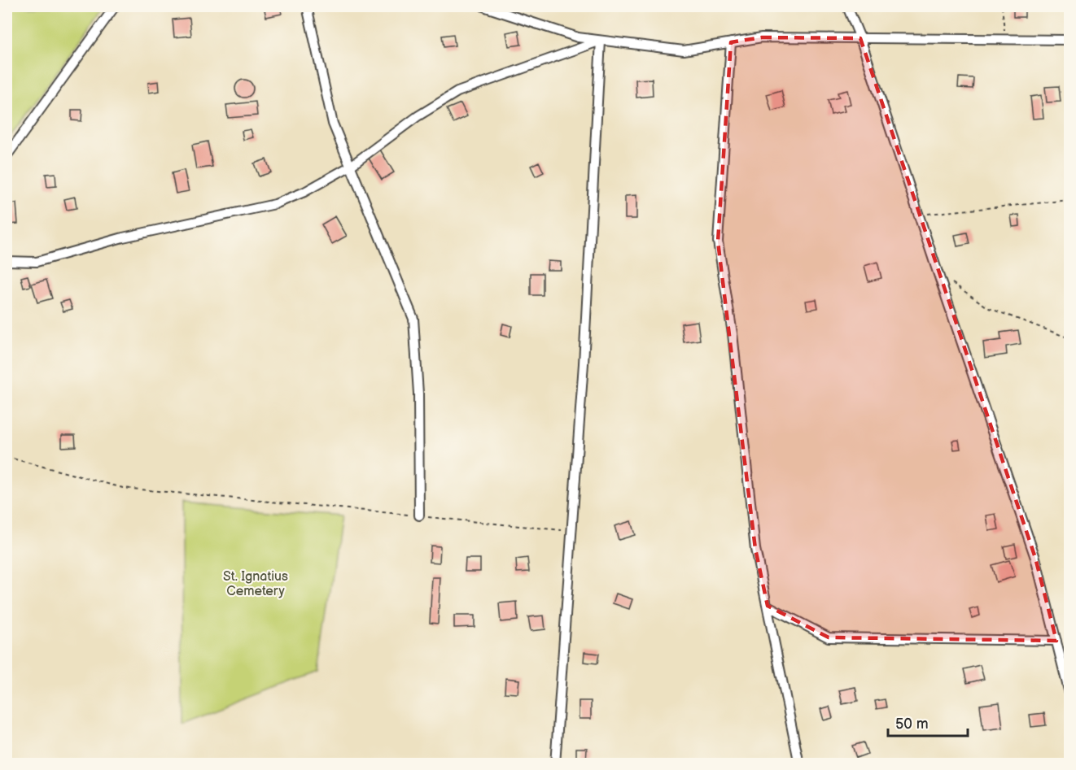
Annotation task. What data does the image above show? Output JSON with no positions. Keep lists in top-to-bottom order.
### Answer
{
  "parks": ["St. Ignatius Cemetery"],
  "scale_bar": "50 m"
}
